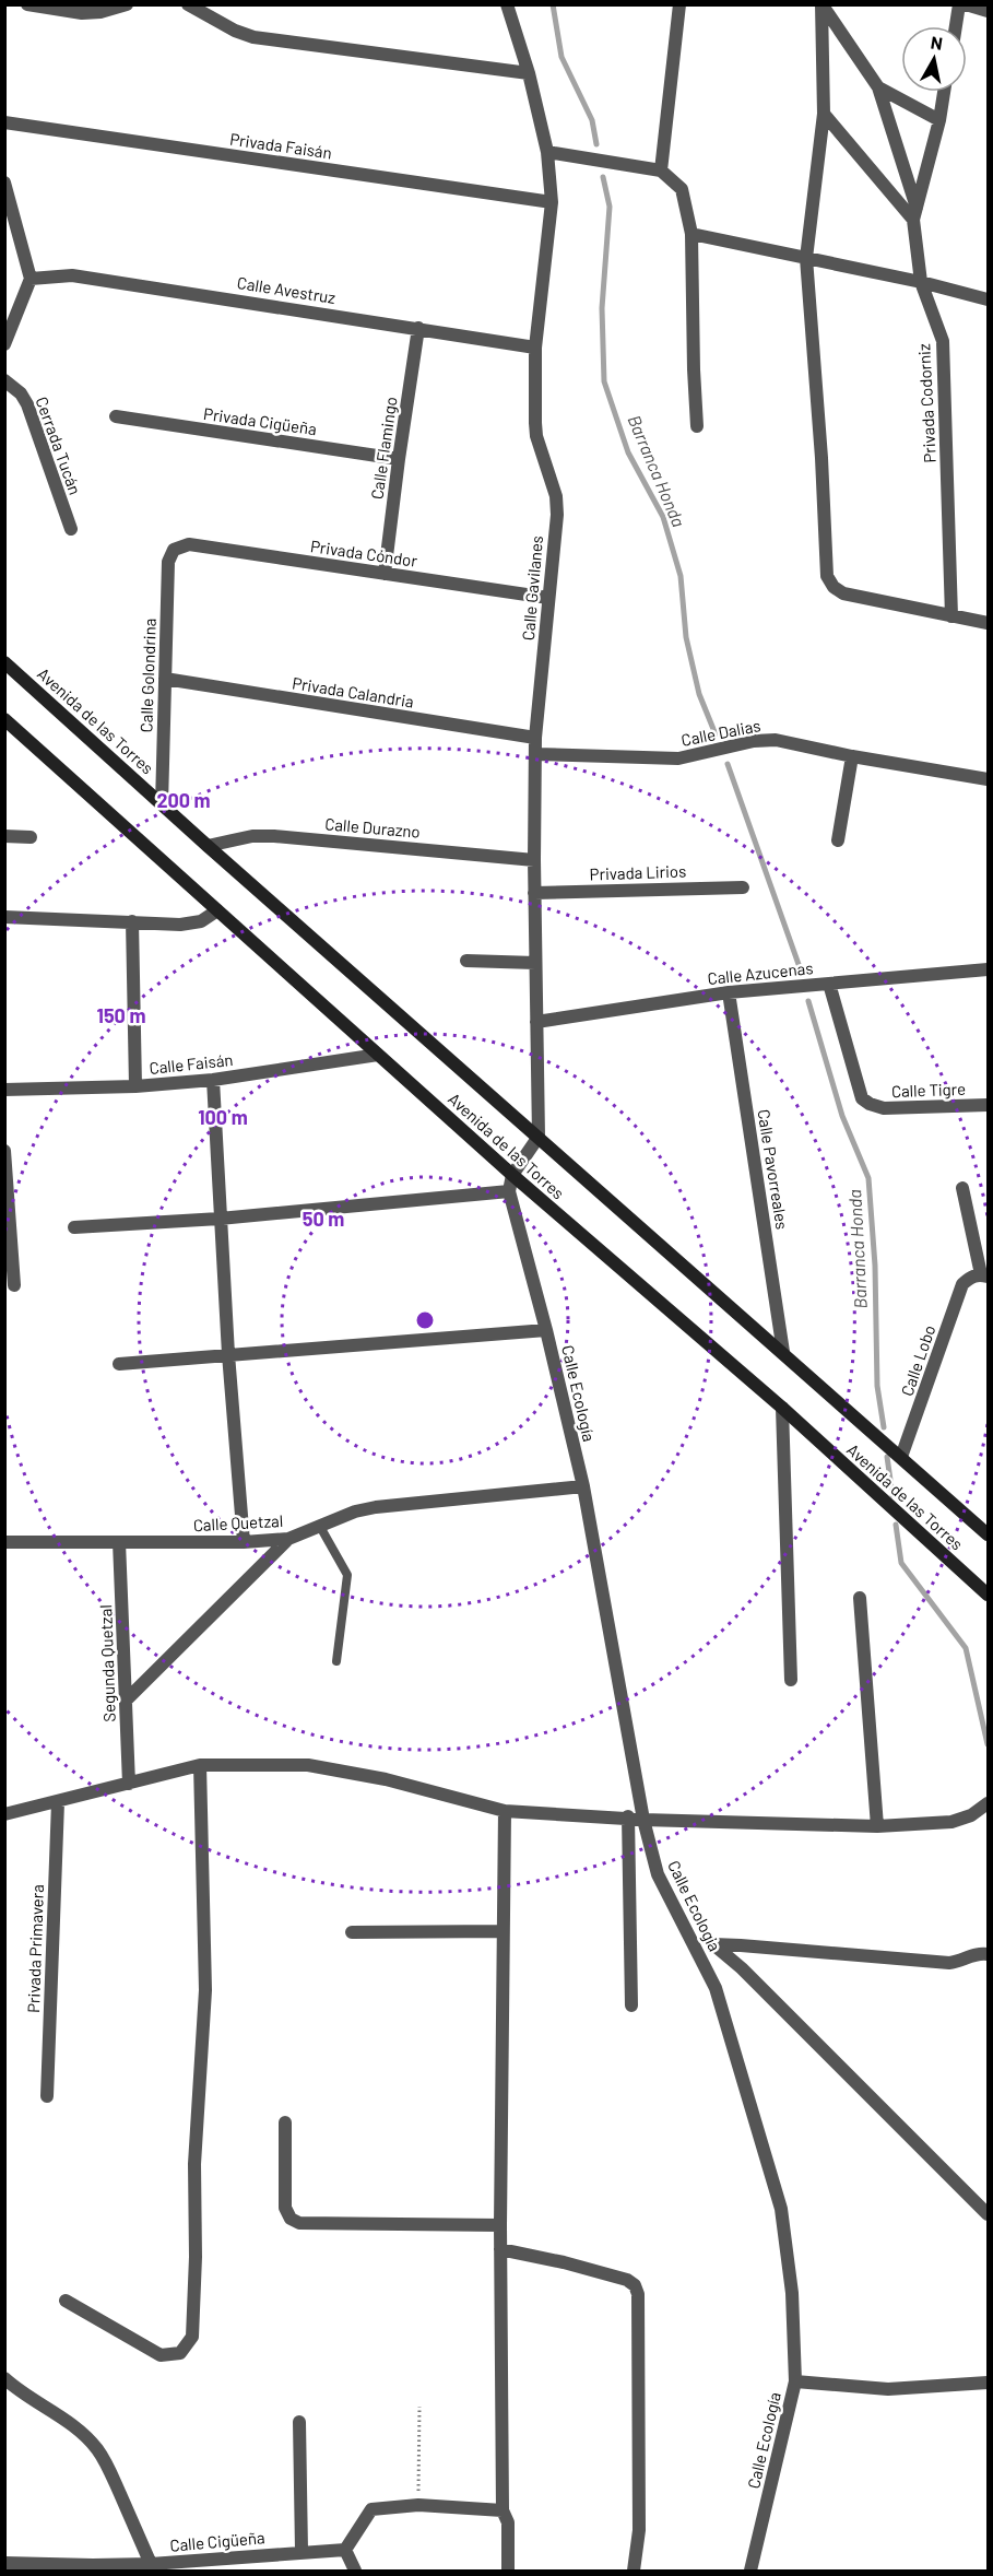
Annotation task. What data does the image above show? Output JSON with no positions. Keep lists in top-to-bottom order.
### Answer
{
  "streets": {
    "main road": ["Avenida de las Torres"],
    "street": [
      "Privada Faisán",
      "Calle Avestruz",
      "Privada Codorniz",
      "Privada Cigüeña",
      "Cerrada Tucán",
      "Calle Flamingo",
      "Privada Cóndor",
      "Calle Gavilanes",
      "Calle Golondrina",
      "Privada Calandria",
      "Calle Dalias",
      "Calle Durazno",
      "Privada Lirios",
      "Calle Azucenas",
      "Calle Faisán",
      "Calle Tigre",
      "Calle Pavorreales",
      "Calle Lobo",
      "Calle Ecología",
      "Calle Quetzal",
      "Segunda Quetzal",
      "Privada Primavera",
      "Calle Cigüeña"
    ]
  },
  "crossings": [
    ["Privada Faisán", "Calle Gavilanes"],
    ["Calle Avestruz", "Calle Flamingo"],
    ["Calle Avestruz", "Calle Gavilanes"],
    ["Privada Cigüeña", "Calle Flamingo"],
    ["Calle Flamingo", "Privada Cóndor"],
    ["Privada Cóndor", "Calle Gavilanes"],
    ["Privada Cóndor", "Calle Golondrina"],
    ["Calle Gavilanes", "Privada Calandria"],
    ["Calle Gavilanes", "Avenida de las Torres"],
    ["Calle Gavilanes", "Calle Dalias"],
    ["Calle Gavilanes", "Calle Durazno"],
    ["Calle Gavilanes", "Privada Lirios"],
    ["Calle Gavilanes", "Calle Azucenas"],
    ["Calle Golondrina", "Privada Calandria"],
    ["Calle Golondrina", "Avenida de las Torres"],
    ["Avenida de las Torres", "Calle Durazno"],
    ["Avenida de las Torres", "Calle Faisán"],
    ["Avenida de las Torres", "Calle Pavorreales"],
    ["Avenida de las Torres", "Calle Lobo"],
    ["Avenida de las Torres", "Calle Ecología"],
    ["Calle Azucenas", "Calle Tigre"],
    ["Calle Azucenas", "Calle Pavorreales"],
    ["Calle Ecología", "Calle Quetzal"],
    ["Calle Quetzal", "Segunda Quetzal"]
  ],
  "water": ["Barranca Honda"],
  "north": "top",
  "rings": [
    "200 m",
    "150 m",
    "100 m",
    "50 m"
  ]
}
